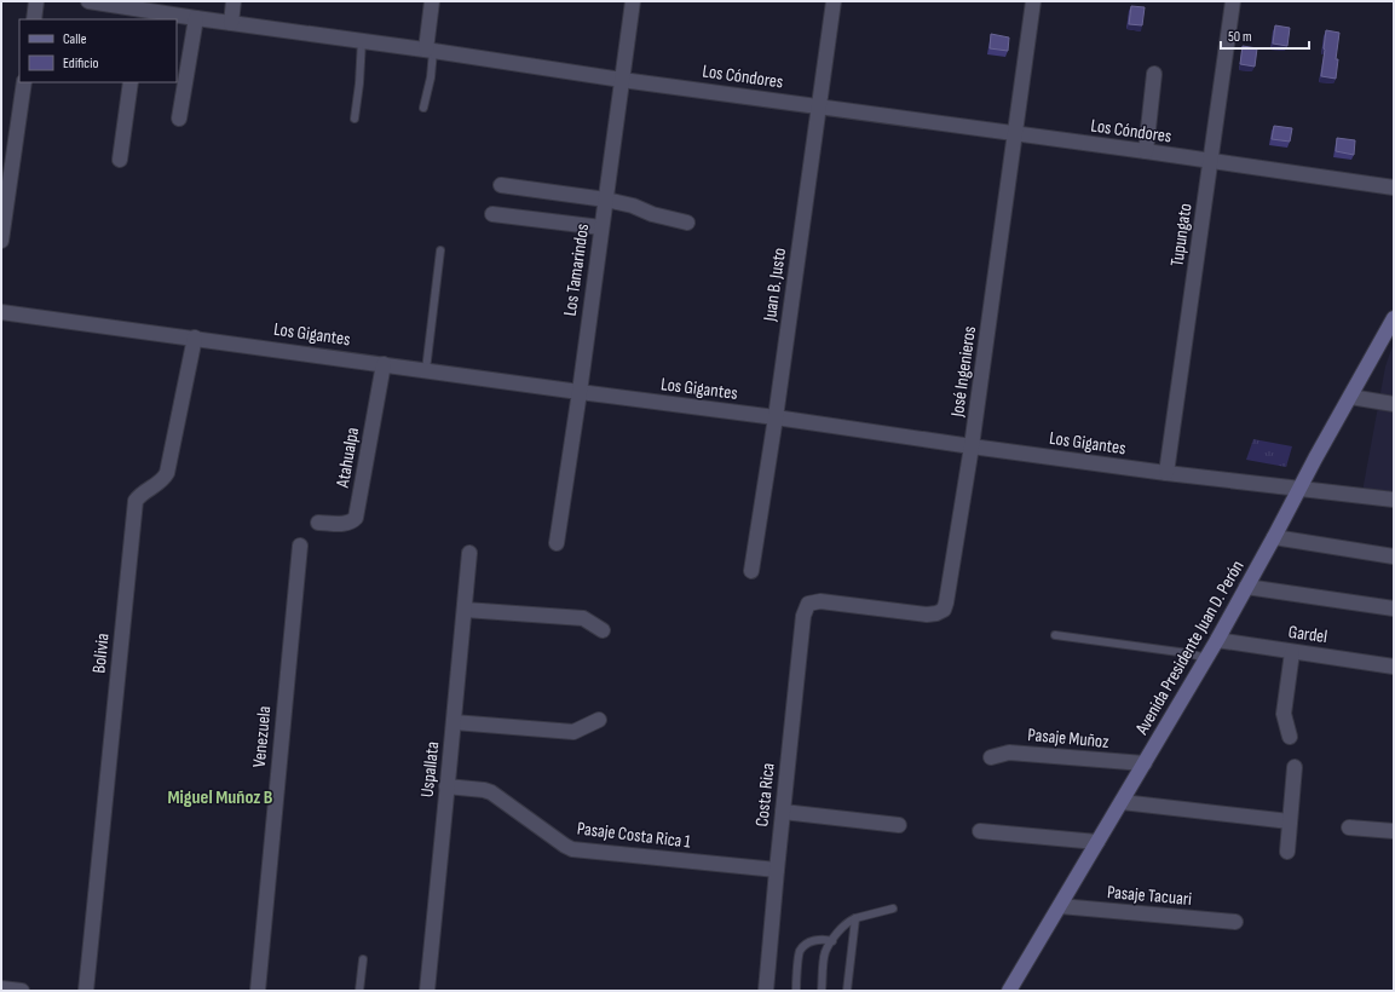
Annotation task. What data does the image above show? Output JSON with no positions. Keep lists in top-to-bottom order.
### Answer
{
  "streets": {
    "main road": ["Avenida Presidente Juan D. Perón"],
    "street": [
      "Los Cóndores",
      "Tupungato",
      "Los Tamarindos",
      "Juan B. Justo",
      "Los Gigantes",
      "José Ingenieros",
      "Atahualpa",
      "Gardel",
      "Bolivia",
      "Venezuela",
      "Pasaje Muñoz",
      "Uspallata",
      "Costa Rica",
      "Pasaje Costa Rica 1",
      "Pasaje Tacuari"
    ]
  },
  "crossings": [
    ["Los Cóndores", "Tupungato"],
    ["Los Cóndores", "Los Tamarindos"],
    ["Los Cóndores", "Juan B. Justo"],
    ["Los Cóndores", "José Ingenieros"],
    ["Tupungato", "Los Gigantes"],
    ["Los Tamarindos", "Los Gigantes"],
    ["Juan B. Justo", "Los Gigantes"],
    ["Los Gigantes", "José Ingenieros"],
    ["Los Gigantes", "Atahualpa"],
    ["Los Gigantes", "Avenida Presidente Juan D. Perón"],
    ["Los Gigantes", "Bolivia"],
    ["José Ingenieros", "Costa Rica"],
    ["Gardel", "Avenida Presidente Juan D. Perón"],
    ["Avenida Presidente Juan D. Perón", "Pasaje Muñoz"],
    ["Avenida Presidente Juan D. Perón", "Pasaje Tacuari"],
    ["Uspallata", "Pasaje Costa Rica 1"],
    ["Costa Rica", "Pasaje Costa Rica 1"]
  ],
  "districts": ["Miguel Muñoz B"],
  "legend": ["Calle", "Edificio"],
  "scale_bar": "50 m"
}
